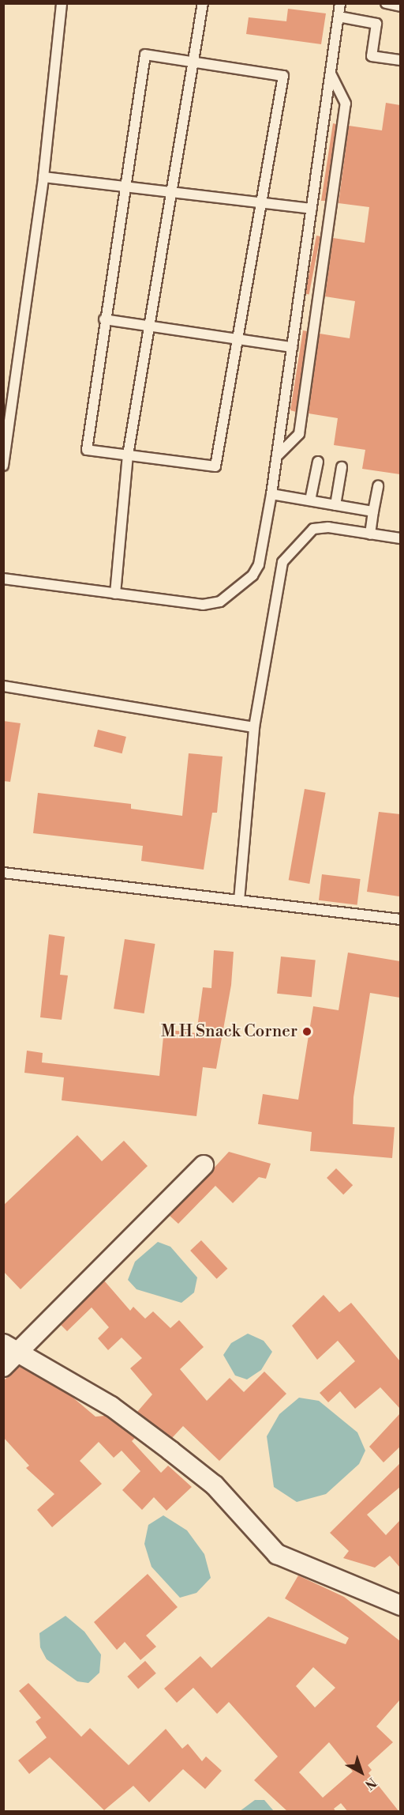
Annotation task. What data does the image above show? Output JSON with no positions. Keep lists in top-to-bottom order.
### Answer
{
  "places": ["M H Snack Corner"],
  "north": "bottom right"
}
